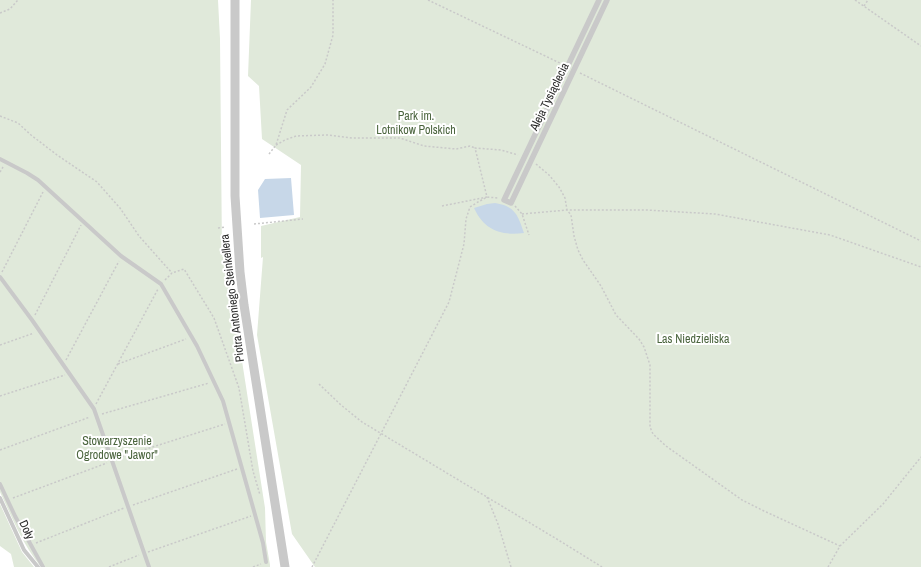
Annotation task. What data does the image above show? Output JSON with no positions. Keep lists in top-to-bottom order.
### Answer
{
  "streets": {
    "street": ["Aleja Tysiąclecia", "Piotra Antoniego Steinkellera"],
    "lane": ["Doły"]
  },
  "parks": ["Park im. Lotnikow Polskich", "Las Niedzieliska", "Stowarzyszenie Ogrodowe \"Jawor\""]
}
